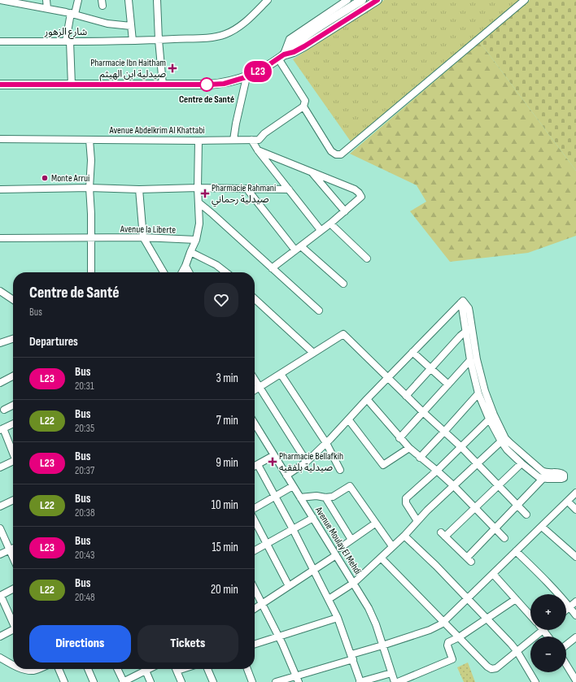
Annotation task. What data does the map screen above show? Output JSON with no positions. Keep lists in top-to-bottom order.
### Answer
{
  "streets": {
    "street": [
      "شارع الزهور",
      "Avenue Abdelkrim Al Khattabi",
      "Avenue la Liberte",
      "Avenue Moulay El Mehdi"
    ]
  },
  "places": {
    "health": ["Pharmacie Ibn Haitham صيدلية ابن الهيثم", "Pharmacie Rahmani صيدلية رحماني", "Pharmacie Bellafkih صيدلية بلفقيه"],
    "other": ["Centre de Santé", "Monte Arrui"]
  },
  "lines": ["bus line L23"],
  "page": {
    "on_map": "L23",
    "heading": [
      ["Centre de Santé", "Bus"],
      "Departures"
    ],
    "list": [
      {
        "mark": "L23",
        "name": "Bus",
        "note": "20:31",
        "value": "3 min"
      },
      {
        "mark": "L22",
        "name": "Bus",
        "note": "20:35",
        "value": "7 min"
      },
      {
        "mark": "L23",
        "name": "Bus",
        "note": "20:37",
        "value": "9 min"
      },
      {
        "mark": "L22",
        "name": "Bus",
        "note": "20:38",
        "value": "10 min"
      },
      {
        "mark": "L23",
        "name": "Bus",
        "note": "20:43",
        "value": "15 min"
      },
      {
        "mark": "L22",
        "name": "Bus",
        "note": "20:48",
        "value": "20 min"
      }
    ],
    "map_buttons": ["+", "−"],
    "buttons": ["Directions", "Tickets"]
  }
}
